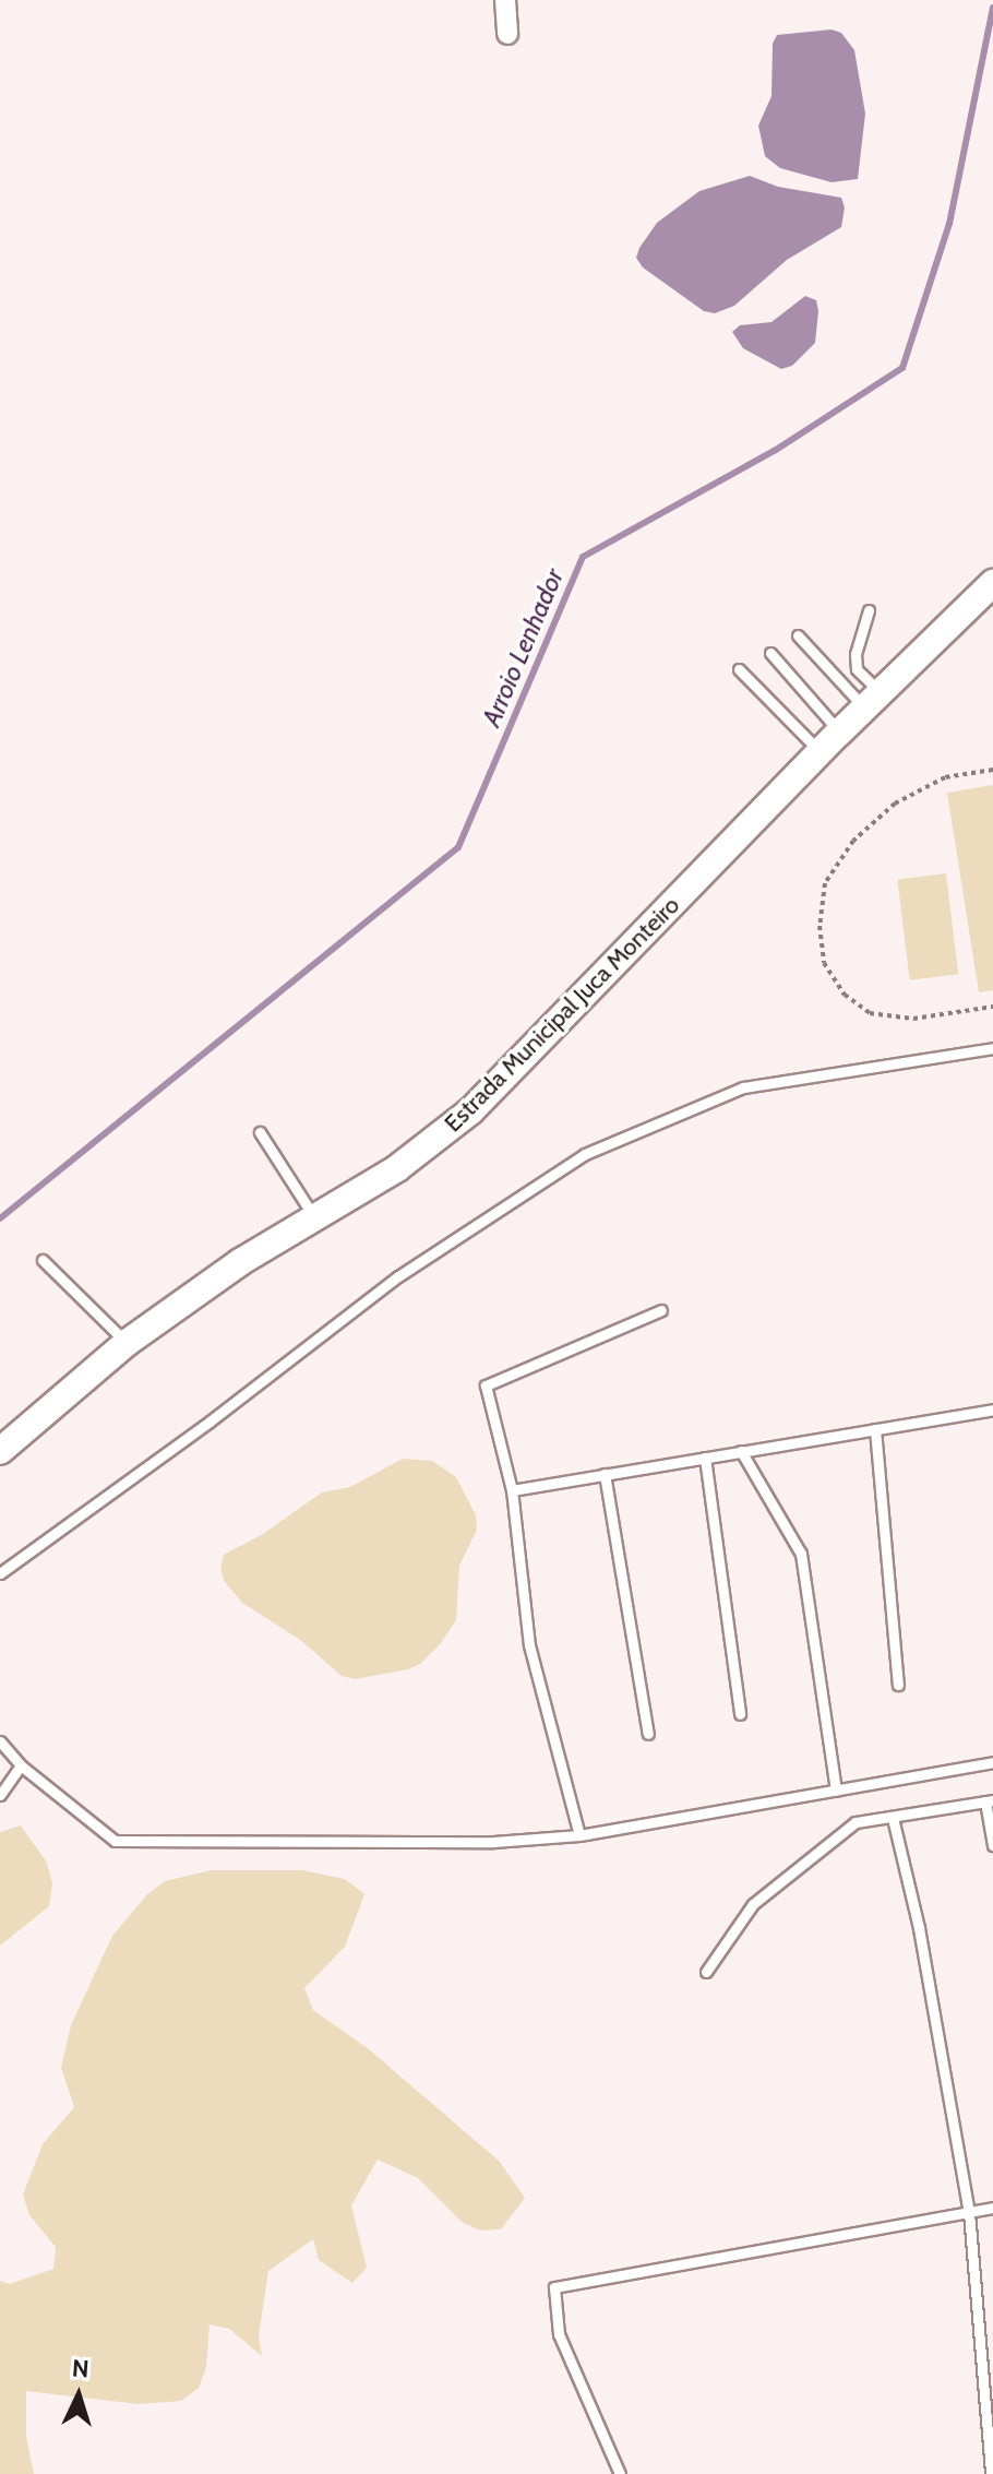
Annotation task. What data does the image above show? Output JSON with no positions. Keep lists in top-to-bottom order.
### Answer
{
  "streets": {
    "street": ["Estrada Municipal Juca Monteiro"]
  },
  "water": ["Arroio Lenhador"],
  "north": "top"
}
